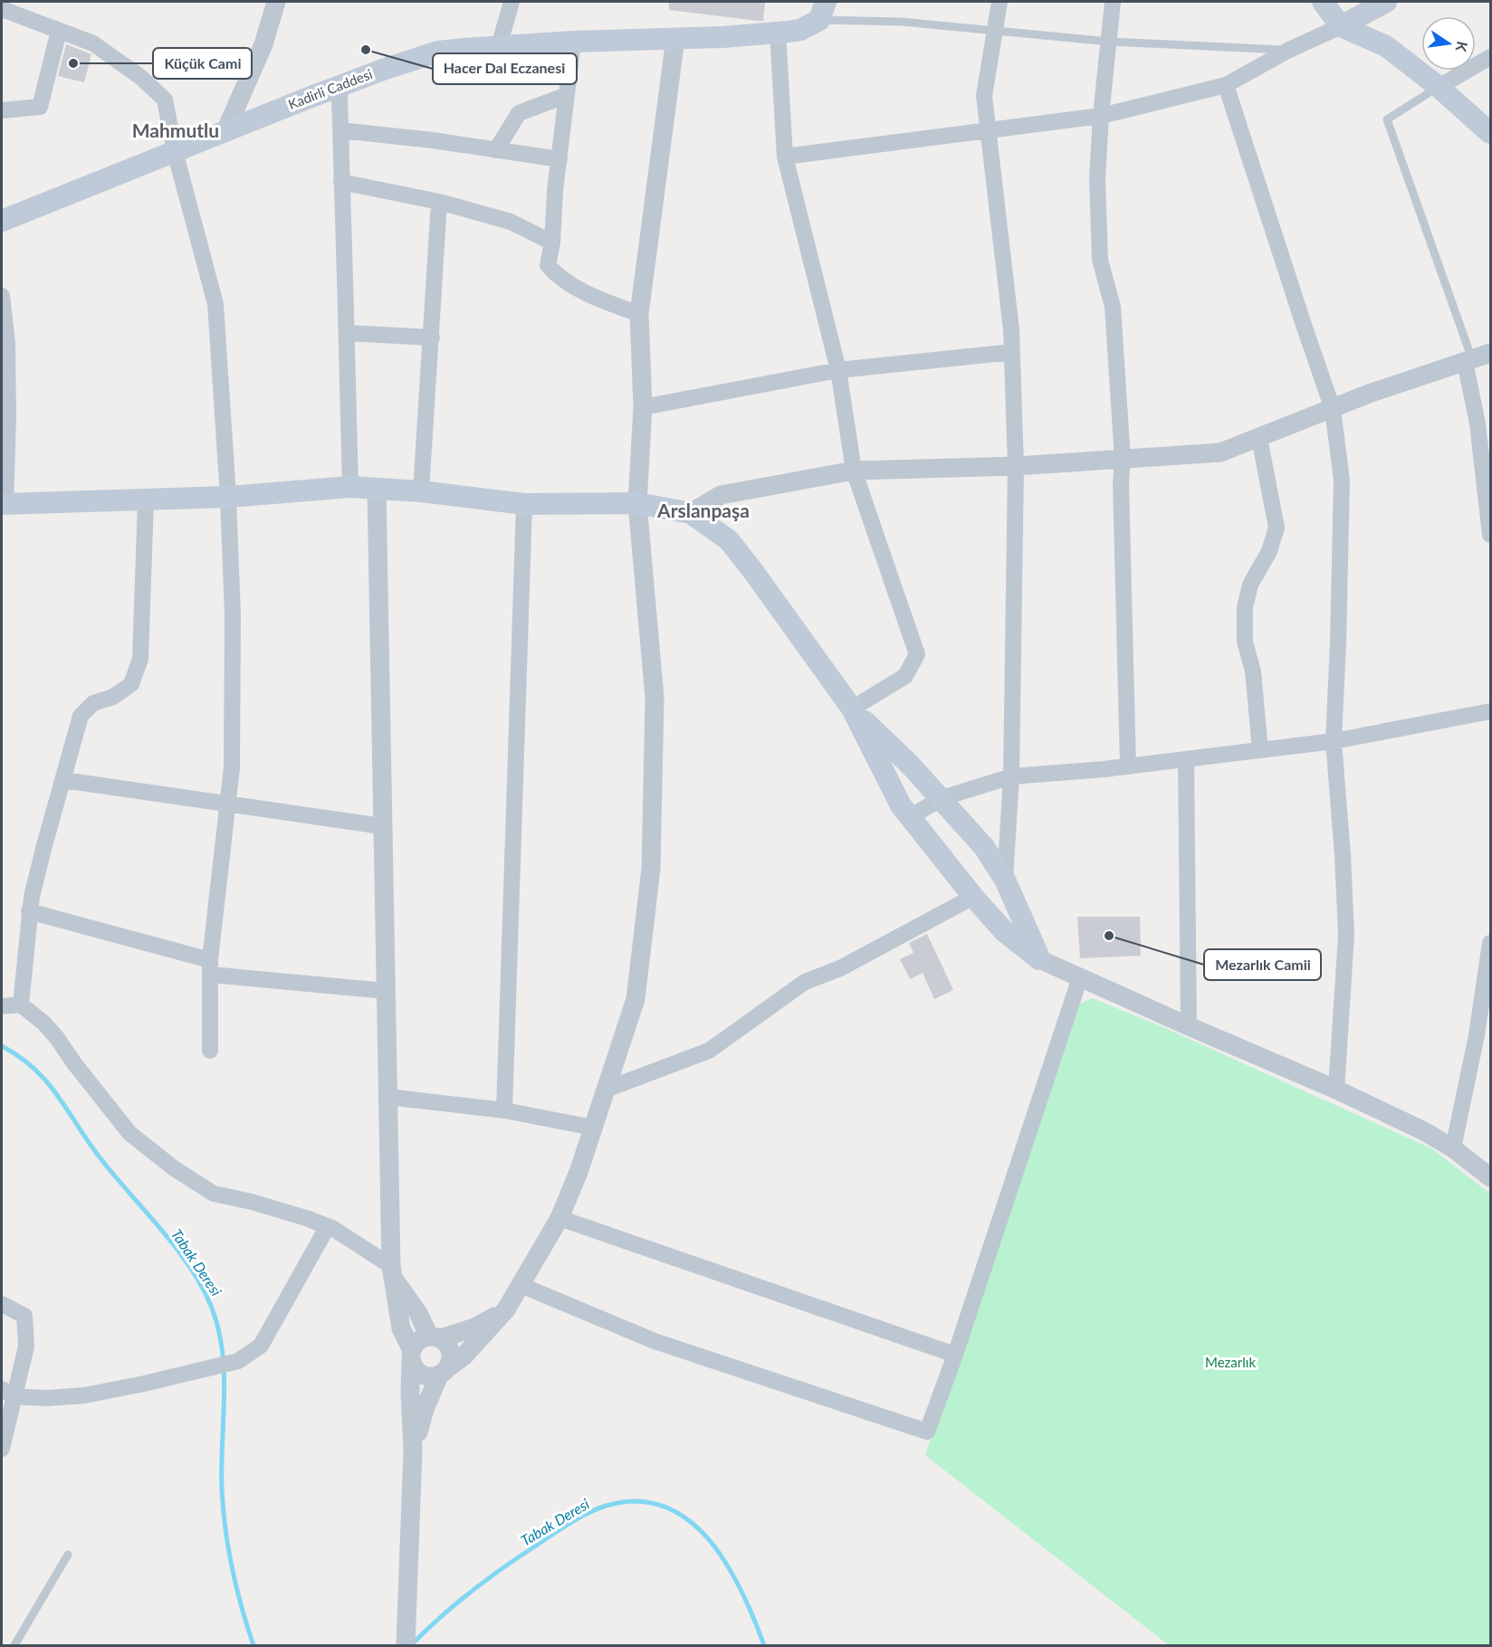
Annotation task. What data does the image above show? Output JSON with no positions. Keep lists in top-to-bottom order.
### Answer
{
  "streets": {
    "main road": ["Kadirli Caddesi"]
  },
  "districts": ["Mahmutlu", "Arslanpaşa"],
  "water": ["Tabak Deresi"],
  "parks": ["Mezarlık"],
  "places": ["Hacer Dal Eczanesi", "Küçük Cami", "Mezarlık Camii"],
  "north": "right"
}
